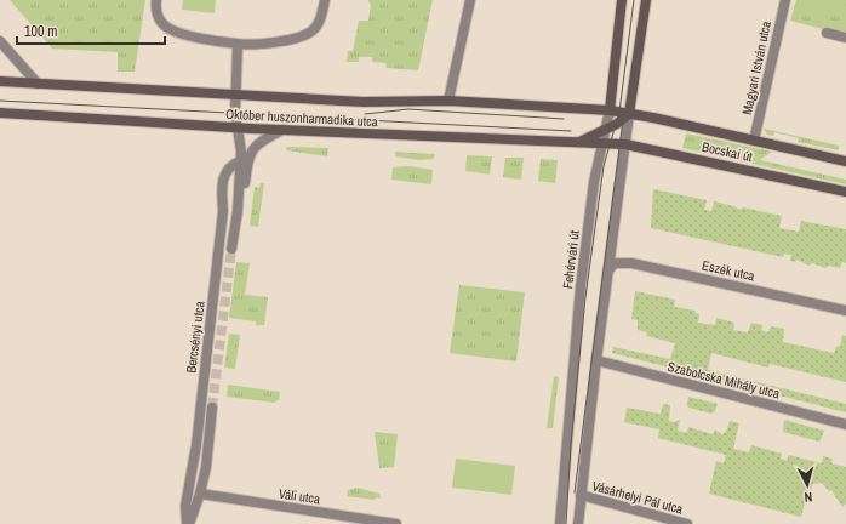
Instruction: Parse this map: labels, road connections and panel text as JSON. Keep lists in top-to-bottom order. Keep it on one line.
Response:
{"streets":{"main road":["Október huszonharmadika utca","Bocskai út","Fehérvári út"],"street":["Magyari István utca","Eszék utca","Bercsényi utca","Szabolcska Mihály utca","Váli utca","Vásárhelyi Pál utca"]},"crossings":[["Magyari István utca","Bocskai út"],["Október huszonharmadika utca","Bocskai út"],["Október huszonharmadika utca","Fehérvári út"],["Bocskai út","Fehérvári út"],["Bercsényi utca","Váli utca"]],"scale_bar":"100 m","north":"bottom"}
